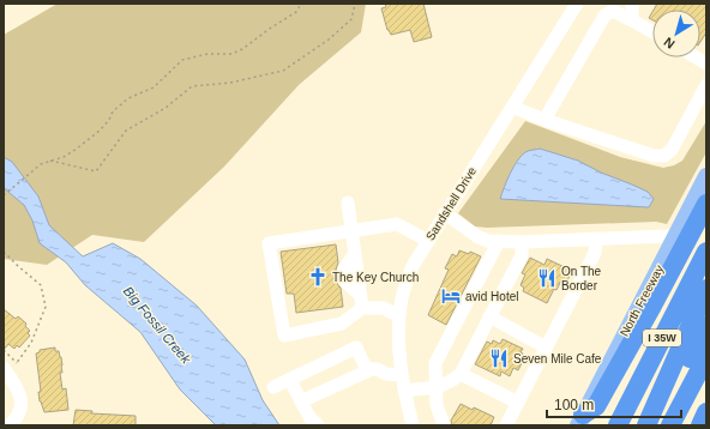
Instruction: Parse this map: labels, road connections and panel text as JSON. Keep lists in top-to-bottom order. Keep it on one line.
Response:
{"streets":{"highway":["I 35W"],"main road":["North Freeway"],"street":["Sandshell Drive"]},"water":["Big Fossil Creek"],"places":{"church":["The Key Church"],"restaurant":["On The Border","Seven Mile Cafe"],"hotel":["avid Hotel"]},"scale_bar":"100 m","north":"bottom left"}
